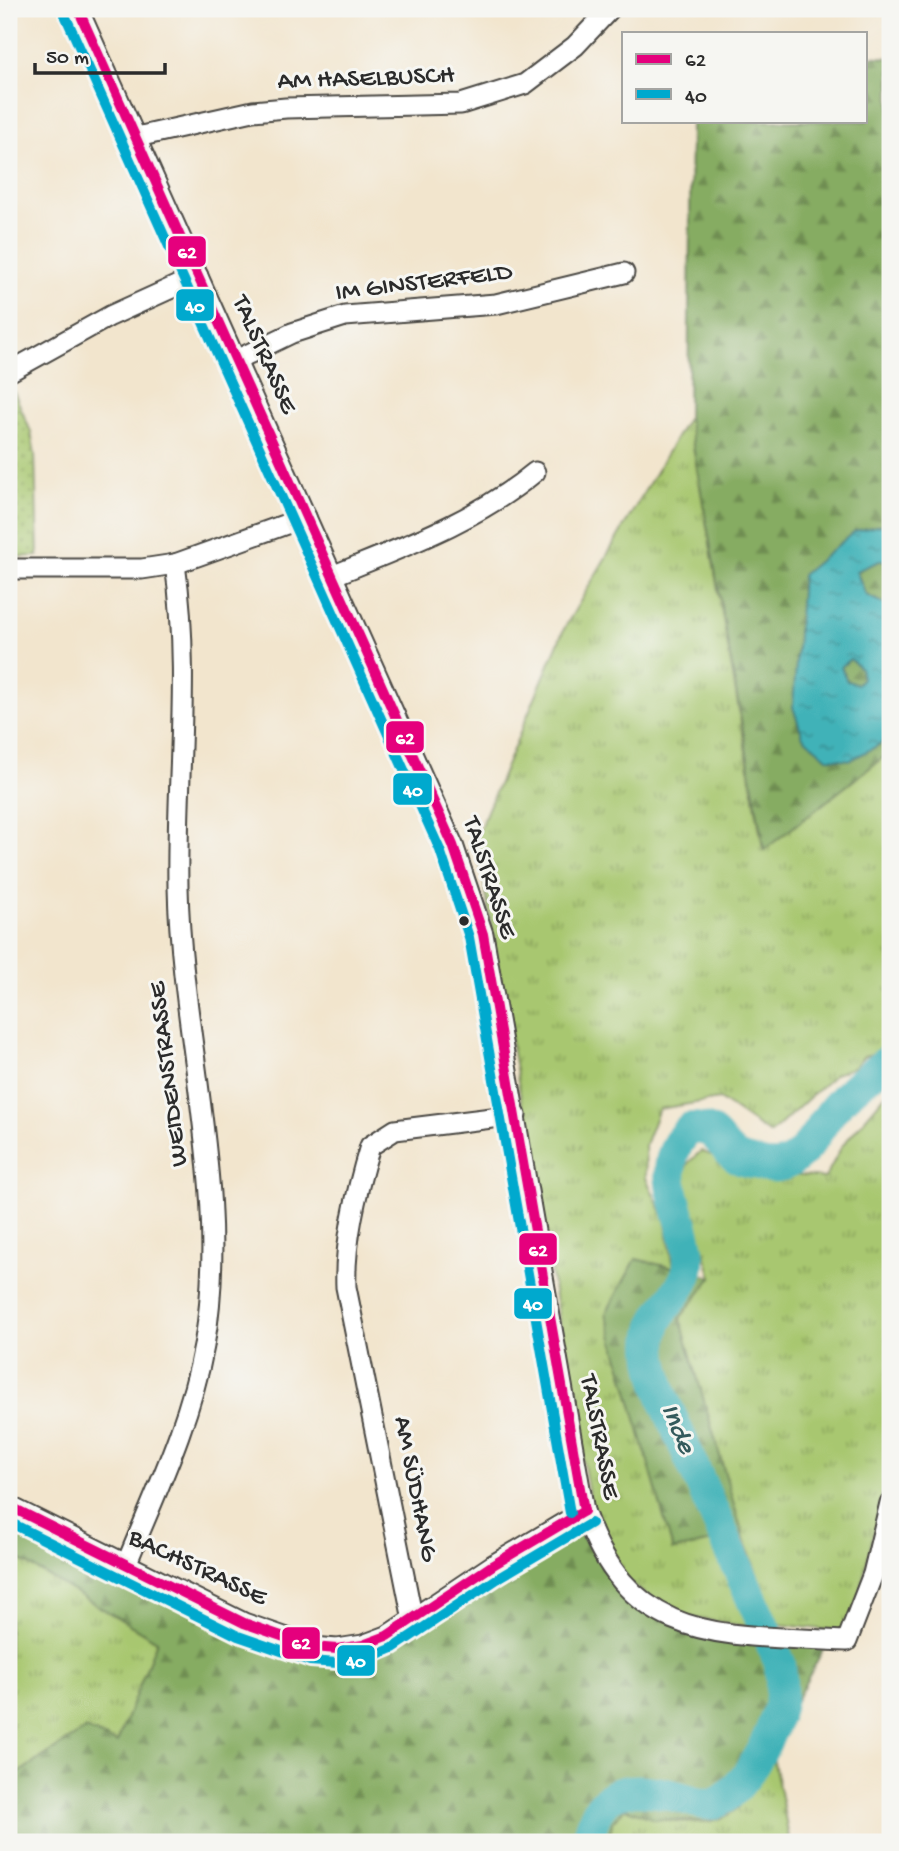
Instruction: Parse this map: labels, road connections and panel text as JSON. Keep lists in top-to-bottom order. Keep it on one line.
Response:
{"streets":{"street":["AM HASELBUSCH","IM GINSTERFELD","TALSTRASSE","WEIDENSTRASSE","AM SÜDHANG","BACHSTRASSE"]},"crossings":[["AM HASELBUSCH","TALSTRASSE"],["IM GINSTERFELD","TALSTRASSE"],["TALSTRASSE","AM SÜDHANG"],["TALSTRASSE","BACHSTRASSE"],["WEIDENSTRASSE","BACHSTRASSE"],["AM SÜDHANG","BACHSTRASSE"]],"water":["Inde"],"lines":["transit line 62","transit line 40"],"legend":["62","40"],"scale_bar":"50 m"}
